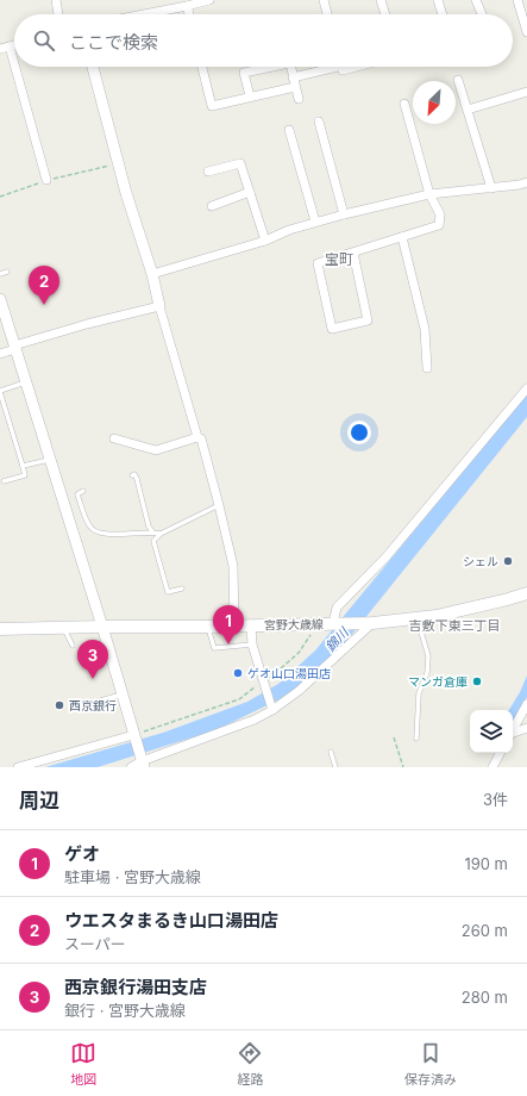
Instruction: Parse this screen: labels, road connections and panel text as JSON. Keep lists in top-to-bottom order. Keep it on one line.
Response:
{"streets":{"main road":["宮野大歳線"]},"districts":["宝町","吉敷下東三丁目"],"water":["錦川"],"places":["シェル","ゲオ山口湯田店","マンガ倉庫","西京銀行"],"north":"bottom left","page":{"search":"ここで検索","pins":["2","1","3"],"heading":["周辺","3件"],"list":[{"mark":"1","name":"ゲオ","note":"駐車場 · 宮野大歳線","value":"190 m"},{"mark":"2","name":"ウエスタまるき山口湯田店","note":"スーパー","value":"260 m"},{"mark":"3","name":"西京銀行湯田支店","note":"銀行 · 宮野大歳線","value":"280 m"}],"nav":["地図","経路","保存済み"]}}
